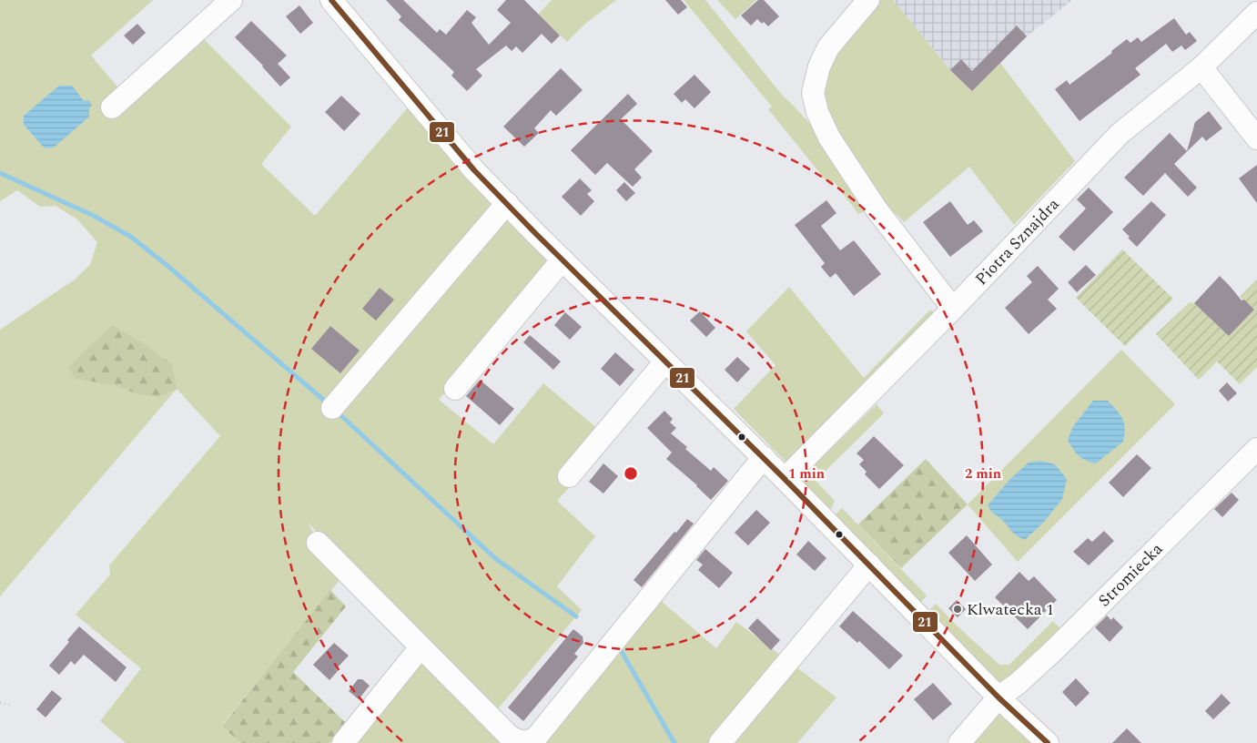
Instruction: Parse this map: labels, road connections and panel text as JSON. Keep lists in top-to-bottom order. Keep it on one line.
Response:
{"streets":{"street":["Piotra Sznajdra","Stromiecka"]},"places":["Klwatecka 1"],"lines":["transit line 21"],"rings":["1 min","2 min"]}
